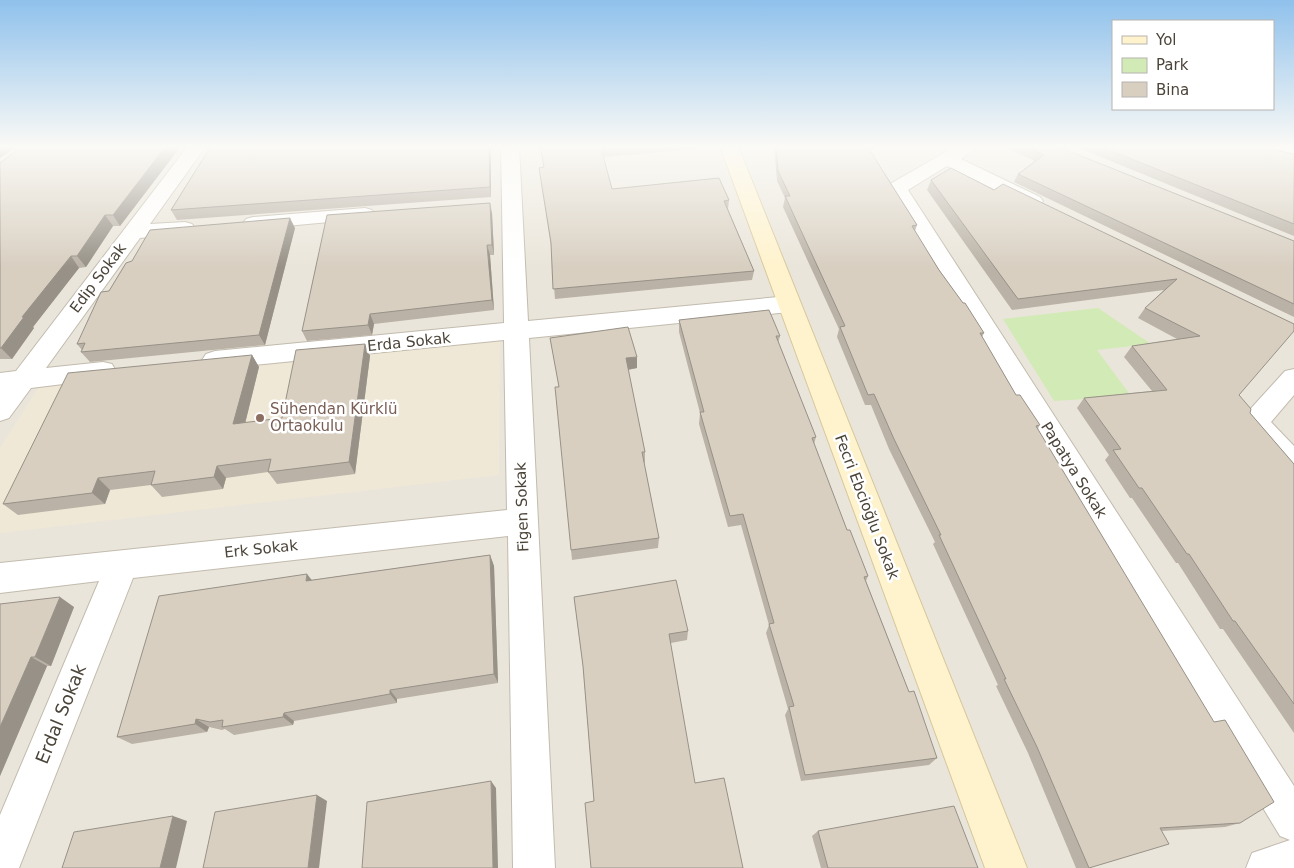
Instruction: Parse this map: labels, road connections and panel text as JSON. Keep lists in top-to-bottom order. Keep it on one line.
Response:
{"streets":{"street":["Edip Sokak","Erda Sokak","Papatya Sokak","Figen Sokak","Fecri Ebcioğlu Sokak","Erk Sokak","Erdal Sokak"]},"crossings":[["Erda Sokak","Figen Sokak"],["Erda Sokak","Fecri Ebcioğlu Sokak"],["Figen Sokak","Erk Sokak"],["Erk Sokak","Erdal Sokak"]],"places":["Sühendan Kürklü Ortaokulu"],"legend":["Yol","Park","Bina"]}
